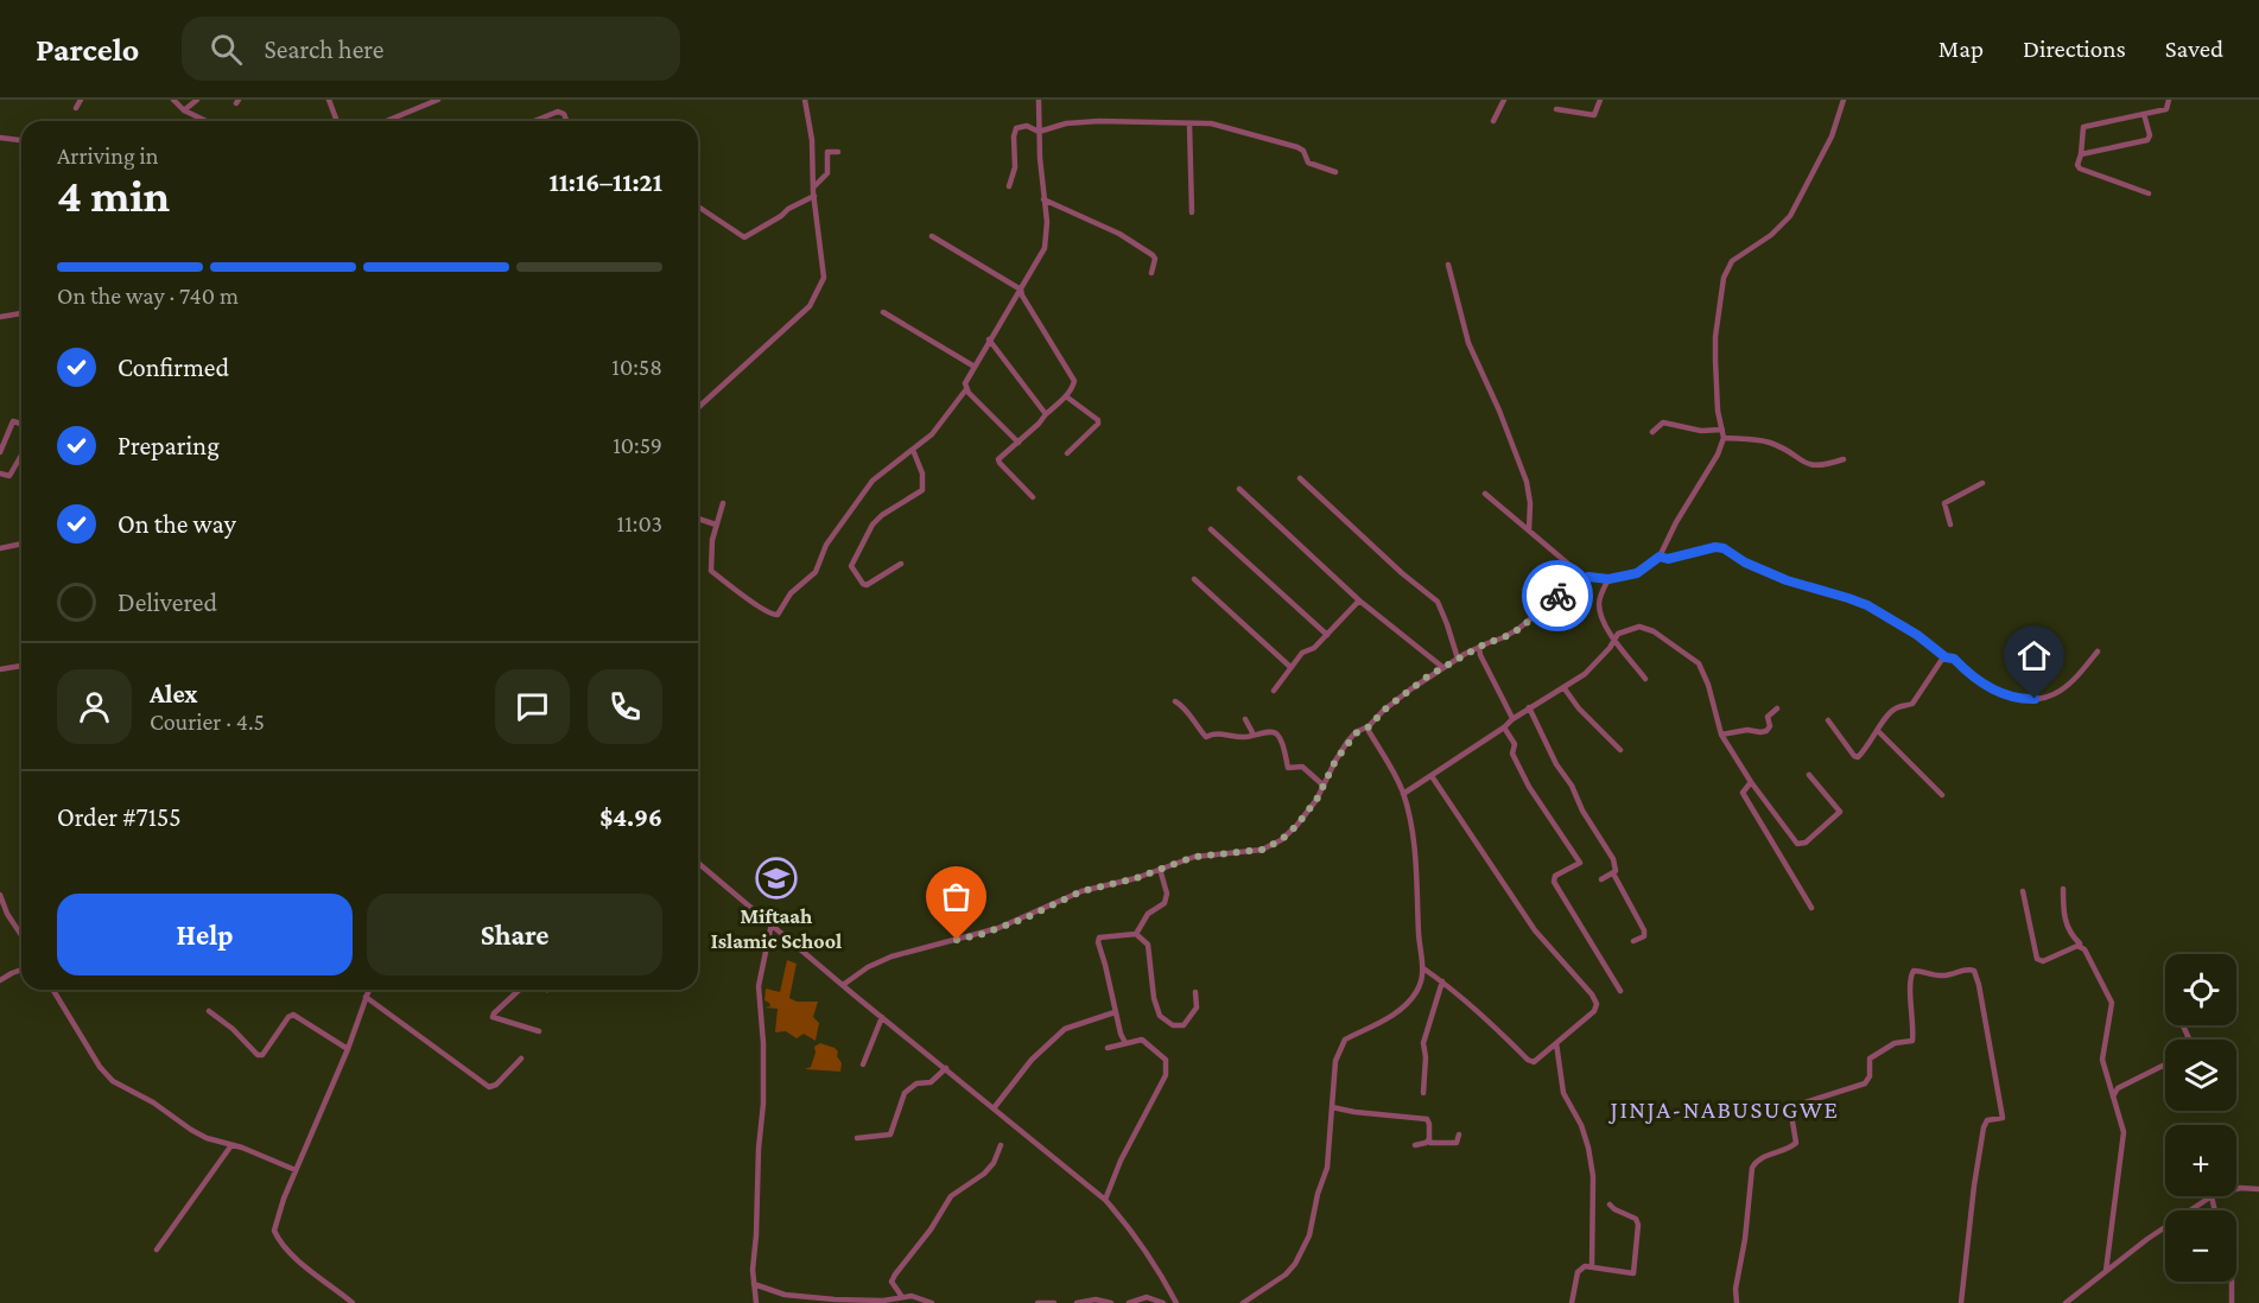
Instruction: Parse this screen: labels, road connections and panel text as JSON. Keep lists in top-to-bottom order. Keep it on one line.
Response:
{"districts":["JINJA-NABUSUGWE"],"places":{"school or university":["Miftaah Islamic School"]},"page":{"header":"Parcelo","search":"Search here","nav":["Map","Directions","Saved"],"heading":["4 min","Arriving in","11:16–11:21"],"panel":["Alex","Courier · 4.5","Order #7155","$4.96"],"bar":"On the way · 740 m","list":[["Confirmed","10:58"],["Preparing","10:59"],["On the way","11:03"],"Delivered"],"buttons":["Help","Share"],"map_buttons":["+","−"]}}
